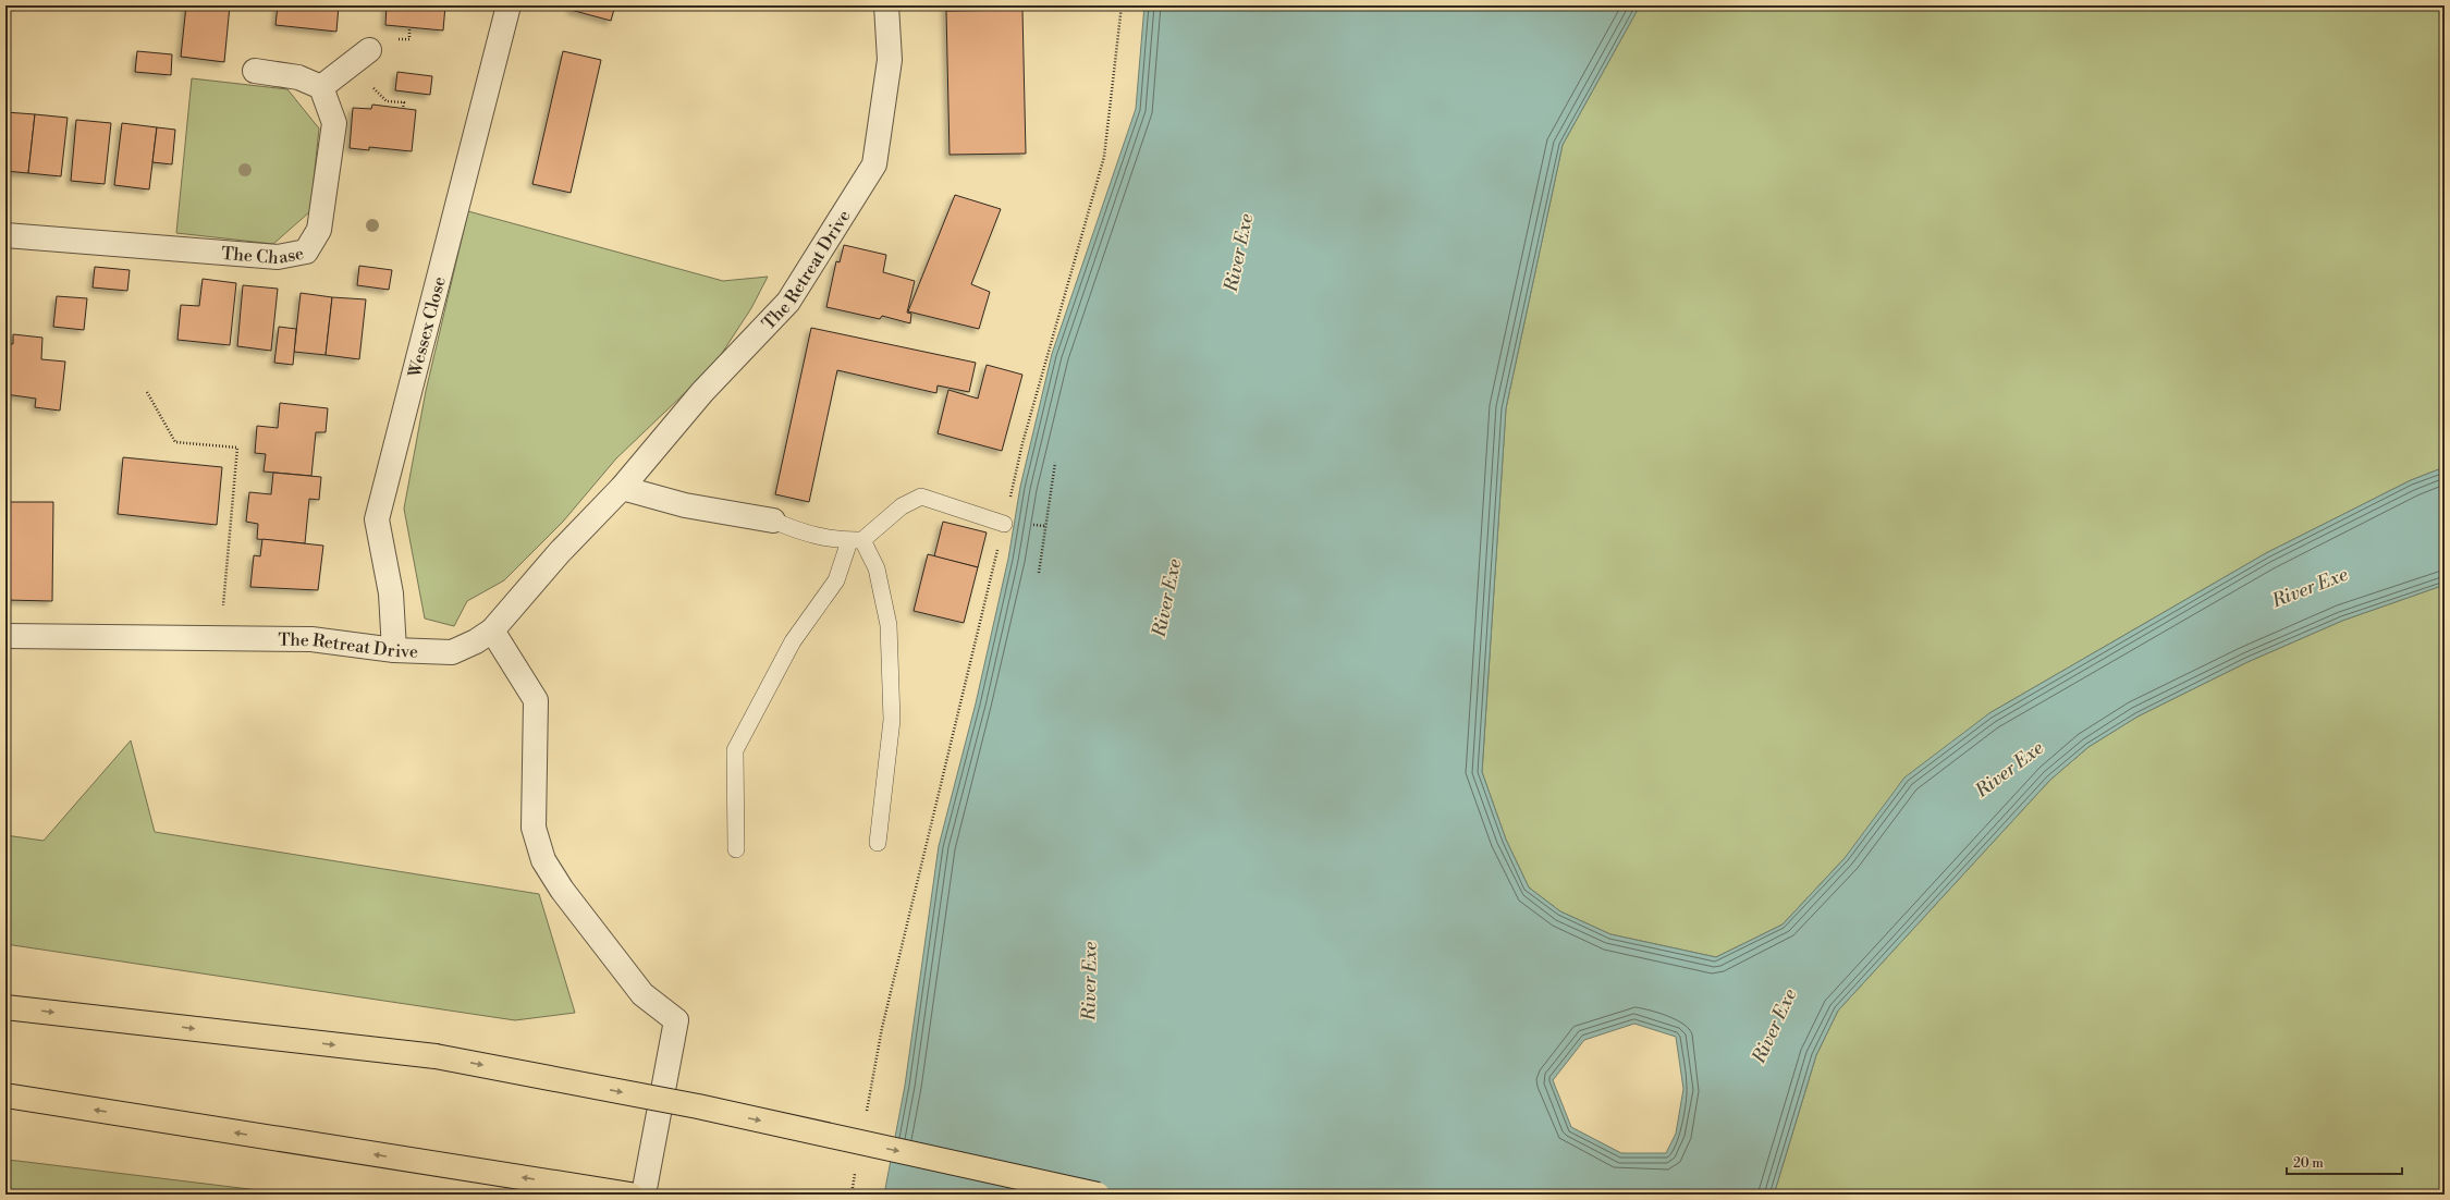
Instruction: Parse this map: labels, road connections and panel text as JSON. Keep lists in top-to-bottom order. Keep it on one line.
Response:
{"streets":{"street":["The Chase","The Retreat Drive","Wessex Close"]},"crossings":[["The Retreat Drive","Wessex Close"]],"water":["River Exe"],"scale_bar":"20 m"}
